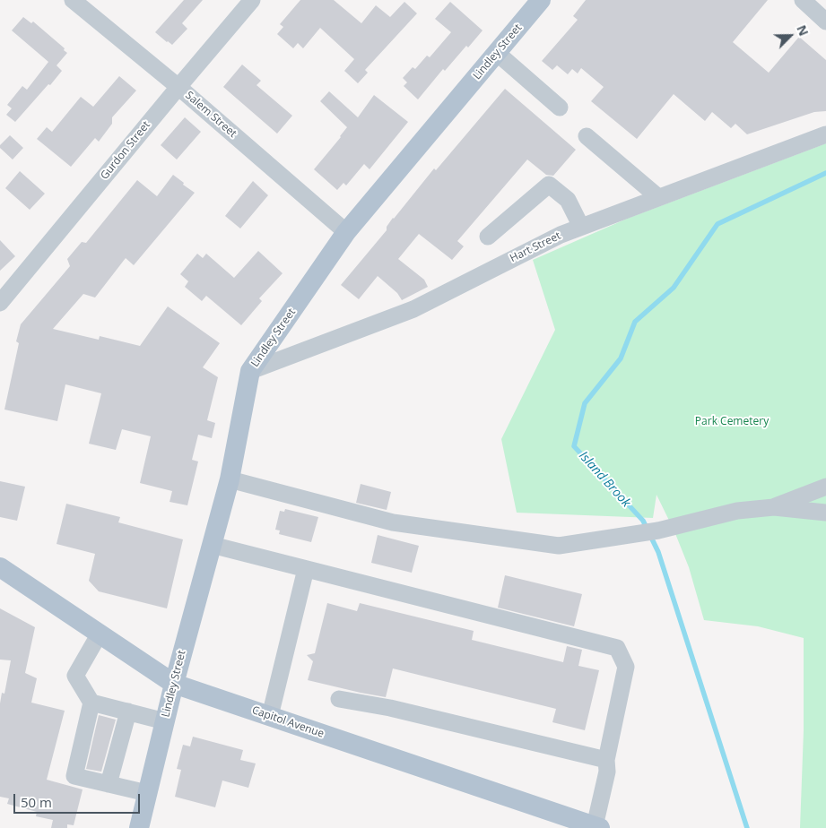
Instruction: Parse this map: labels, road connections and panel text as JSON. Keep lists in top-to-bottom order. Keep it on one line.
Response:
{"streets":{"main road":["Lindley Street","Capitol Avenue"],"street":["Salem Street","Gurdon Street","Hart Street"]},"crossings":[["Lindley Street","Salem Street"],["Lindley Street","Hart Street"],["Lindley Street","Capitol Avenue"],["Salem Street","Gurdon Street"]],"water":["Island Brook"],"parks":["Park Cemetery"],"scale_bar":"50 m","north":"top right"}
